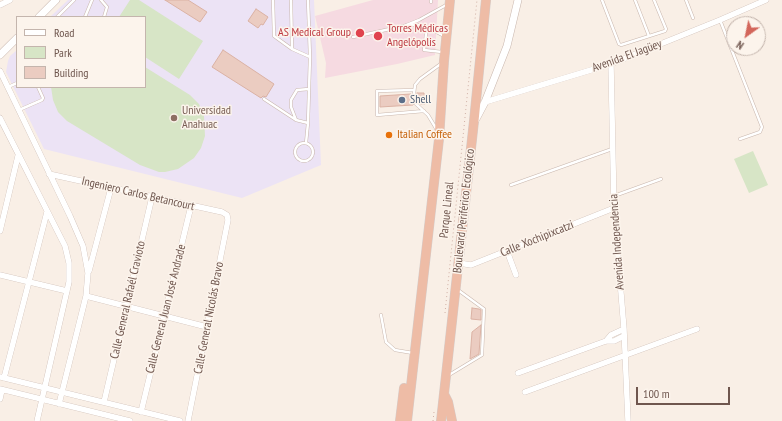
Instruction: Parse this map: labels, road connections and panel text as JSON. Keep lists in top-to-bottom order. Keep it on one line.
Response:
{"streets":{"highway":["Boulevard Periférico Ecológico"],"street":["Avenida El Jagüey","Ingeniero Carlos Betancourt","Calle Xochipixcatzi","Avenida Independencia","Calle General Rafaél Cravioto","Calle General Juan José Andrade","Calle General Nicolás Bravo"],"path":["Parque Lineal"]},"crossings":[["Avenida El Jagüey","Avenida Independencia"],["Ingeniero Carlos Betancourt","Calle General Rafaél Cravioto"],["Ingeniero Carlos Betancourt","Calle General Juan José Andrade"],["Ingeniero Carlos Betancourt","Calle General Nicolás Bravo"],["Boulevard Periférico Ecológico","Calle Xochipixcatzi"],["Calle Xochipixcatzi","Avenida Independencia"]],"places":["AS Medical Group","Torres Médicas Angelópolis","Shell","Universidad Anahuac","Italian Coffee"],"legend":["Road","Park","Building"],"scale_bar":"100 m","north":"bottom left"}
